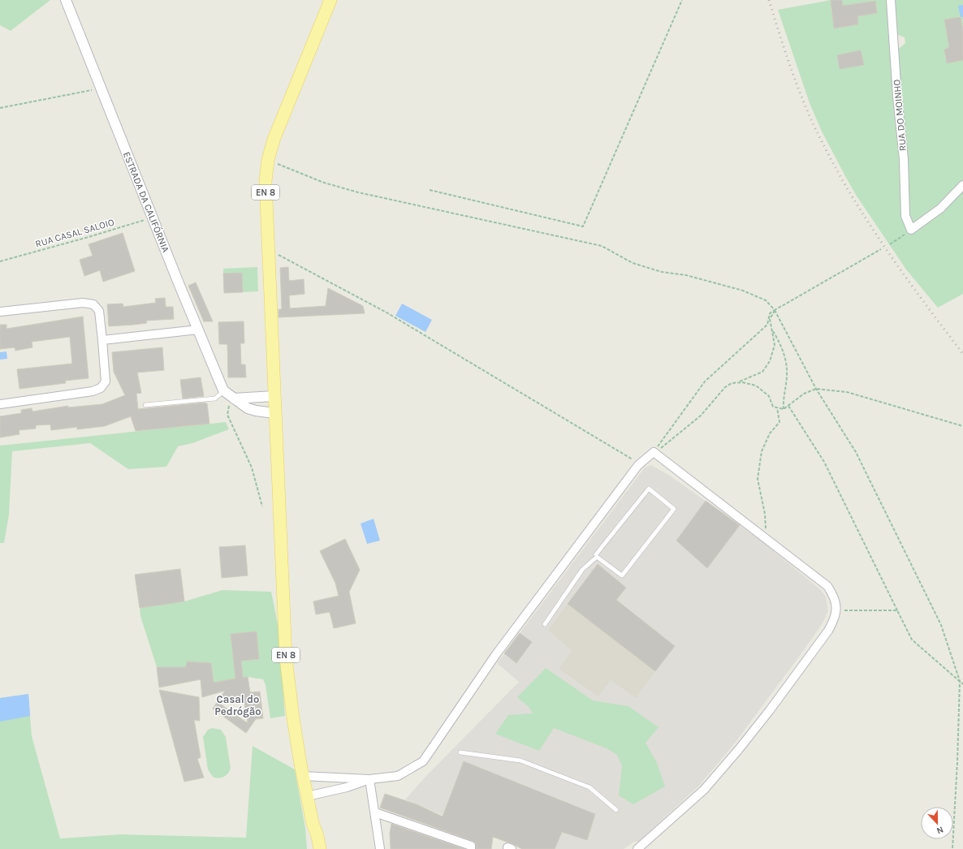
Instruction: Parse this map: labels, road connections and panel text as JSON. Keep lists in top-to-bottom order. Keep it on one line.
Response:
{"streets":{"main road":["EN 8"],"street":["RUA DO MOINHO","ESTRADA DA CALIFÓRNIA"],"path":["RUA CASAL SALOIO"]},"crossings":[["ESTRADA DA CALIFÓRNIA","RUA CASAL SALOIO"]],"districts":["Casal do Pedrógão"],"north":"bottom"}
